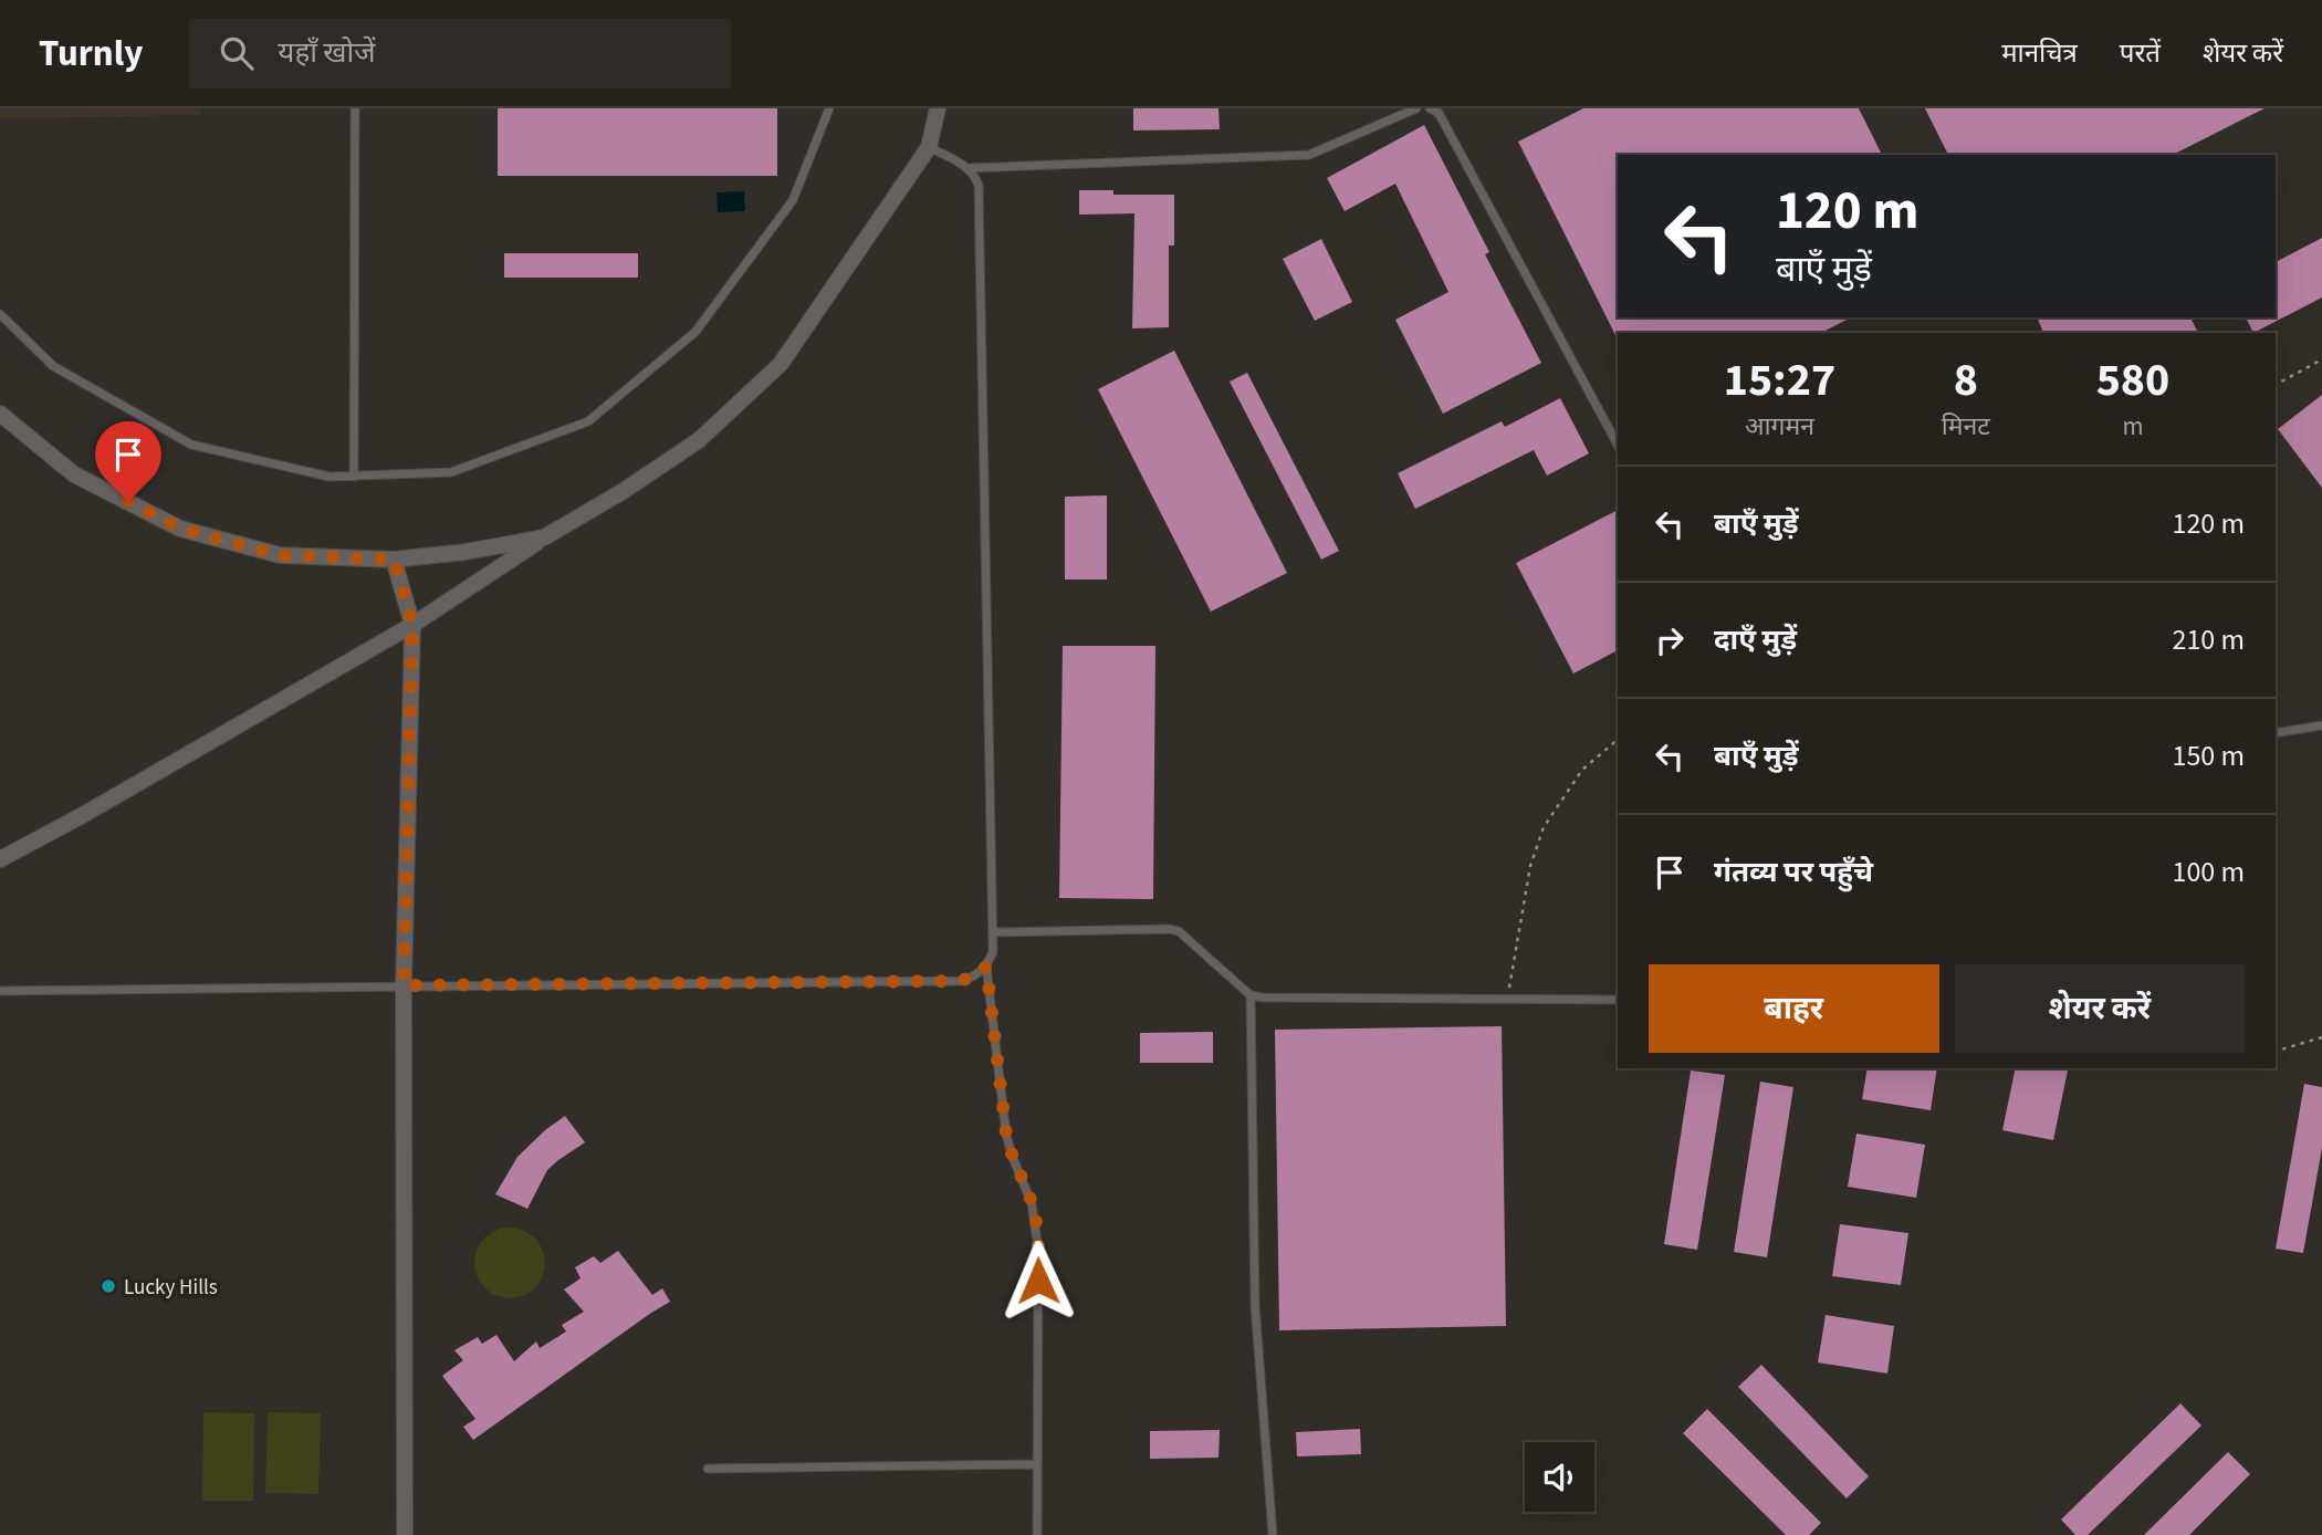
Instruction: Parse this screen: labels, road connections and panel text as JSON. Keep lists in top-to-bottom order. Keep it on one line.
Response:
{"places":["Lucky Hills"],"page":{"header":"Turnly","search":"यहाँ खोजें","nav":["मानचित्र","परतें","शेयर करें"],"turn":["120 m","बाएँ मुड़ें"],"eta":["15:27","आगमन","8","मिनट","580","m"],"list":[{"name":"बाएँ मुड़ें","value":"120 m"},{"name":"दाएँ मुड़ें","value":"210 m"},{"name":"बाएँ मुड़ें","value":"150 m"},{"name":"गंतव्य पर पहुँचे","value":"100 m"}],"buttons":["बाहर","शेयर करें"]}}
